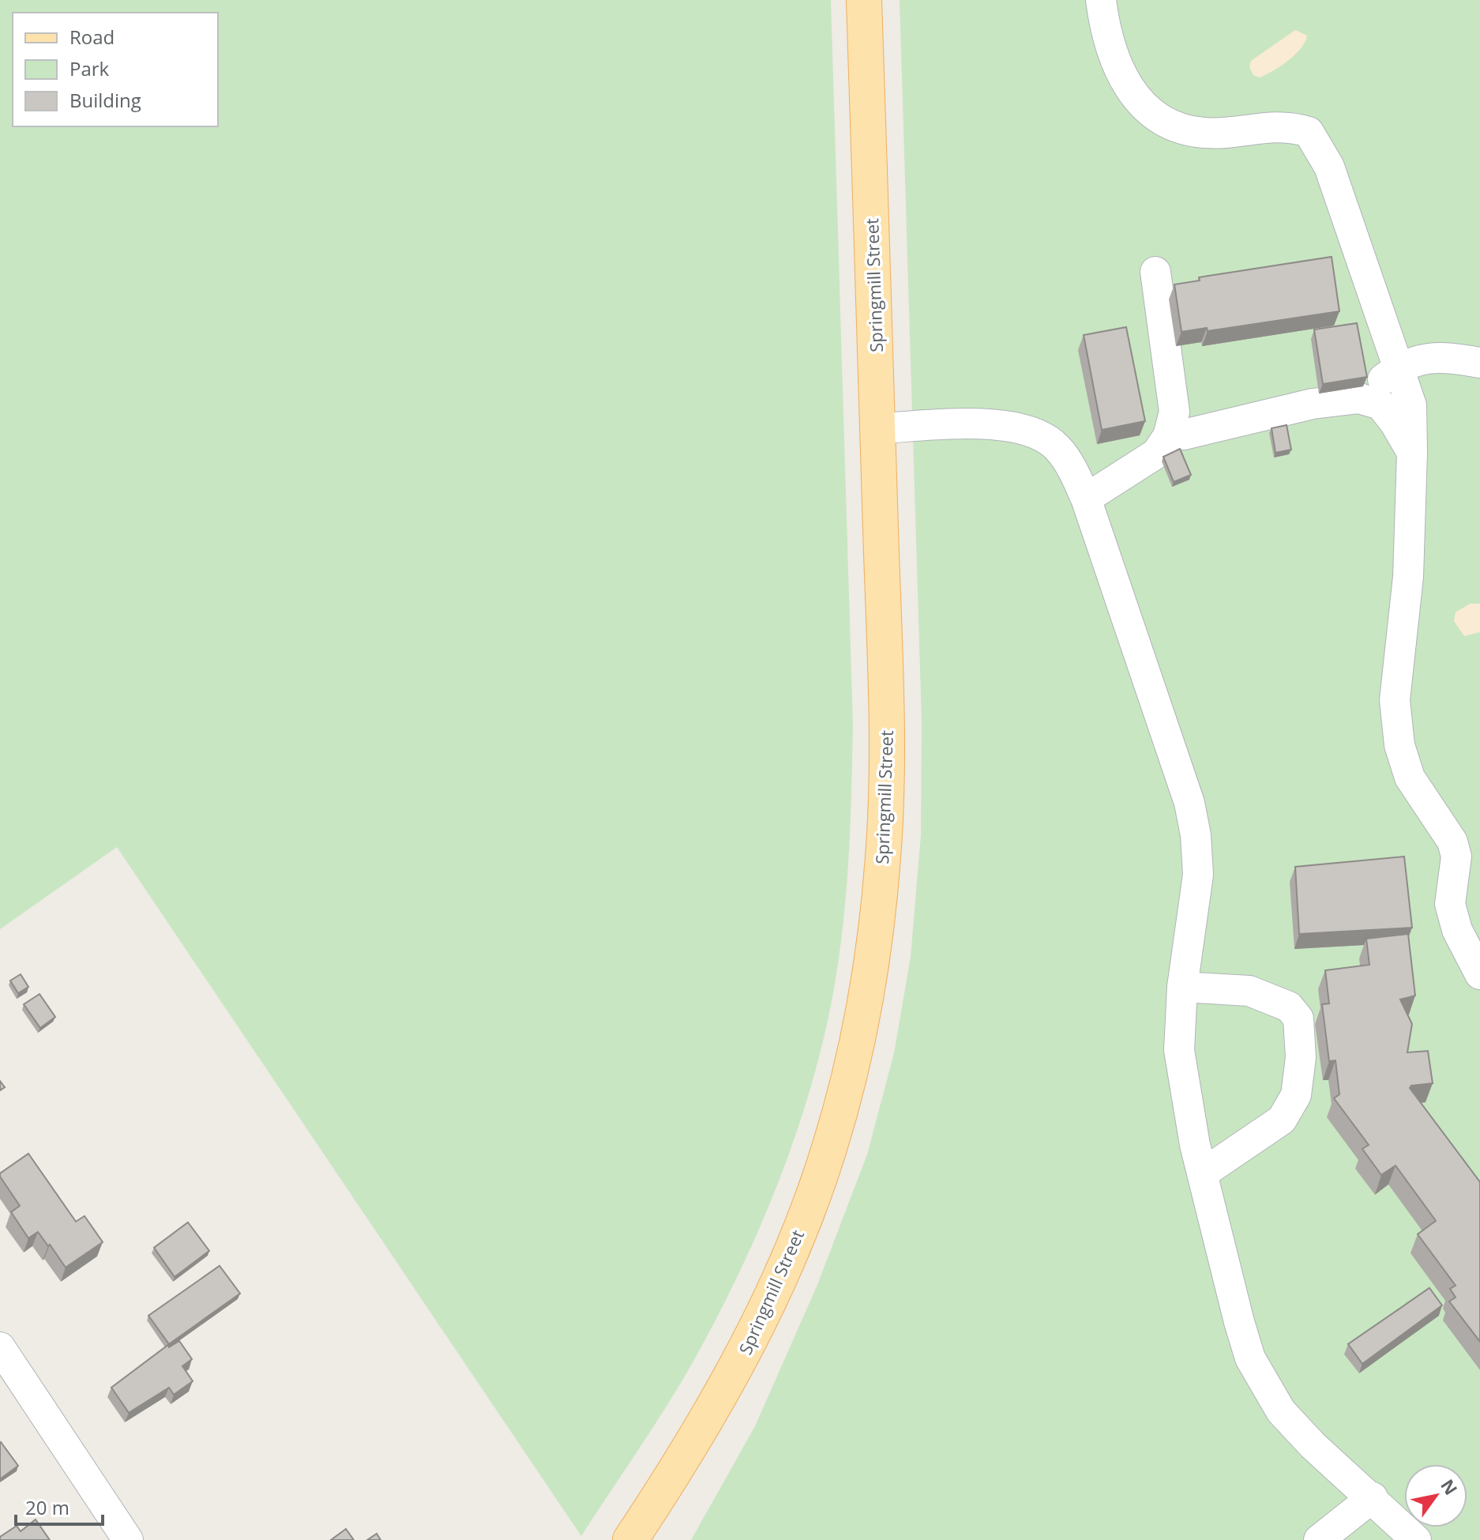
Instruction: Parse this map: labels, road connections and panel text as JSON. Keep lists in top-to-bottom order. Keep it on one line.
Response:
{"streets":{"main road":["Springmill Street"]},"legend":["Road","Park","Building"],"scale_bar":"20 m","north":"top right"}
